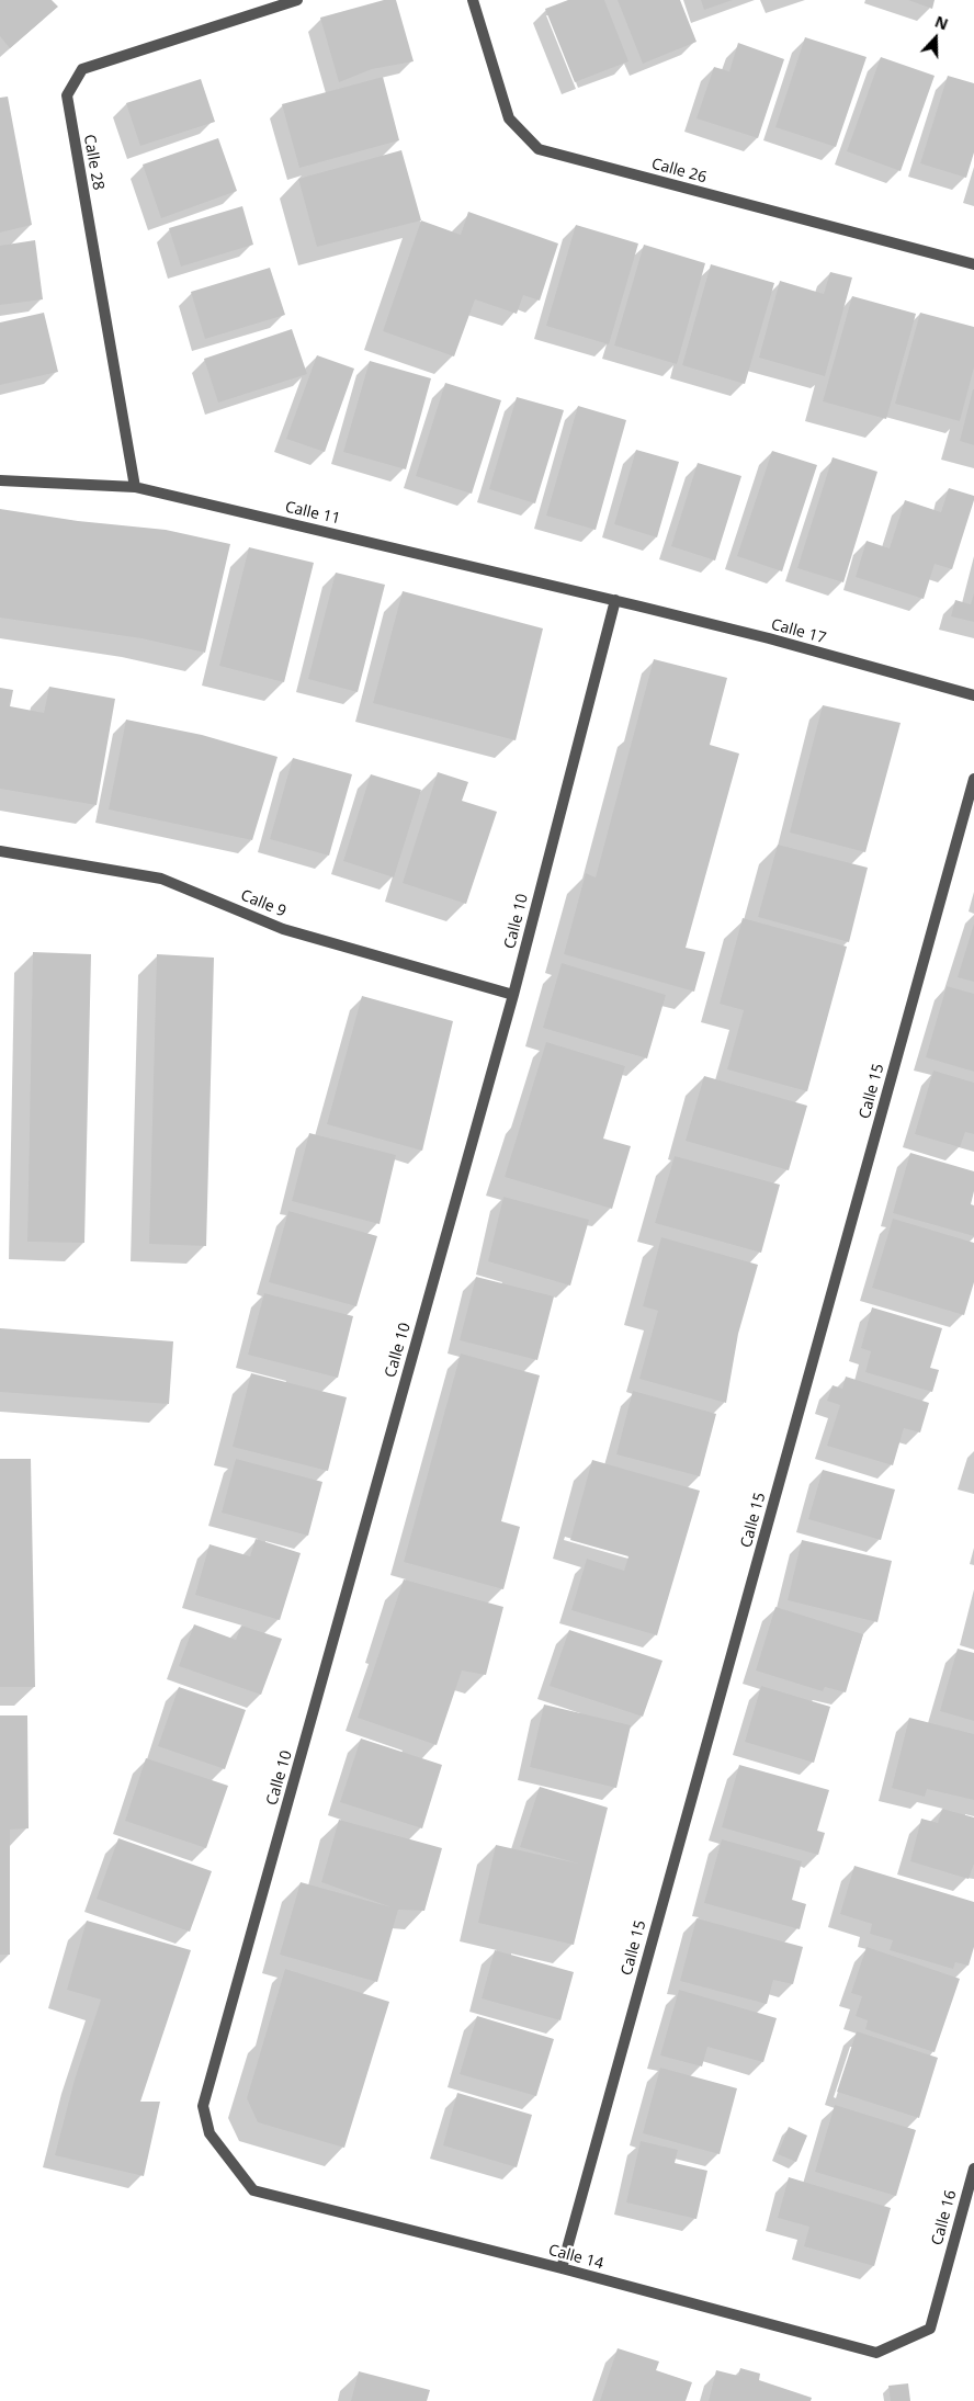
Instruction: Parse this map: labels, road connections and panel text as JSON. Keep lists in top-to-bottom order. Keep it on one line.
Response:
{"streets":{"street":["Calle 28","Calle 26","Calle 11","Calle 17","Calle 9","Calle 10","Calle 15","Calle 16","Calle 14"]},"crossings":[["Calle 28","Calle 11"],["Calle 11","Calle 17"],["Calle 11","Calle 10"],["Calle 17","Calle 10"],["Calle 9","Calle 10"],["Calle 10","Calle 14"],["Calle 15","Calle 14"],["Calle 16","Calle 14"]],"north":"top"}
